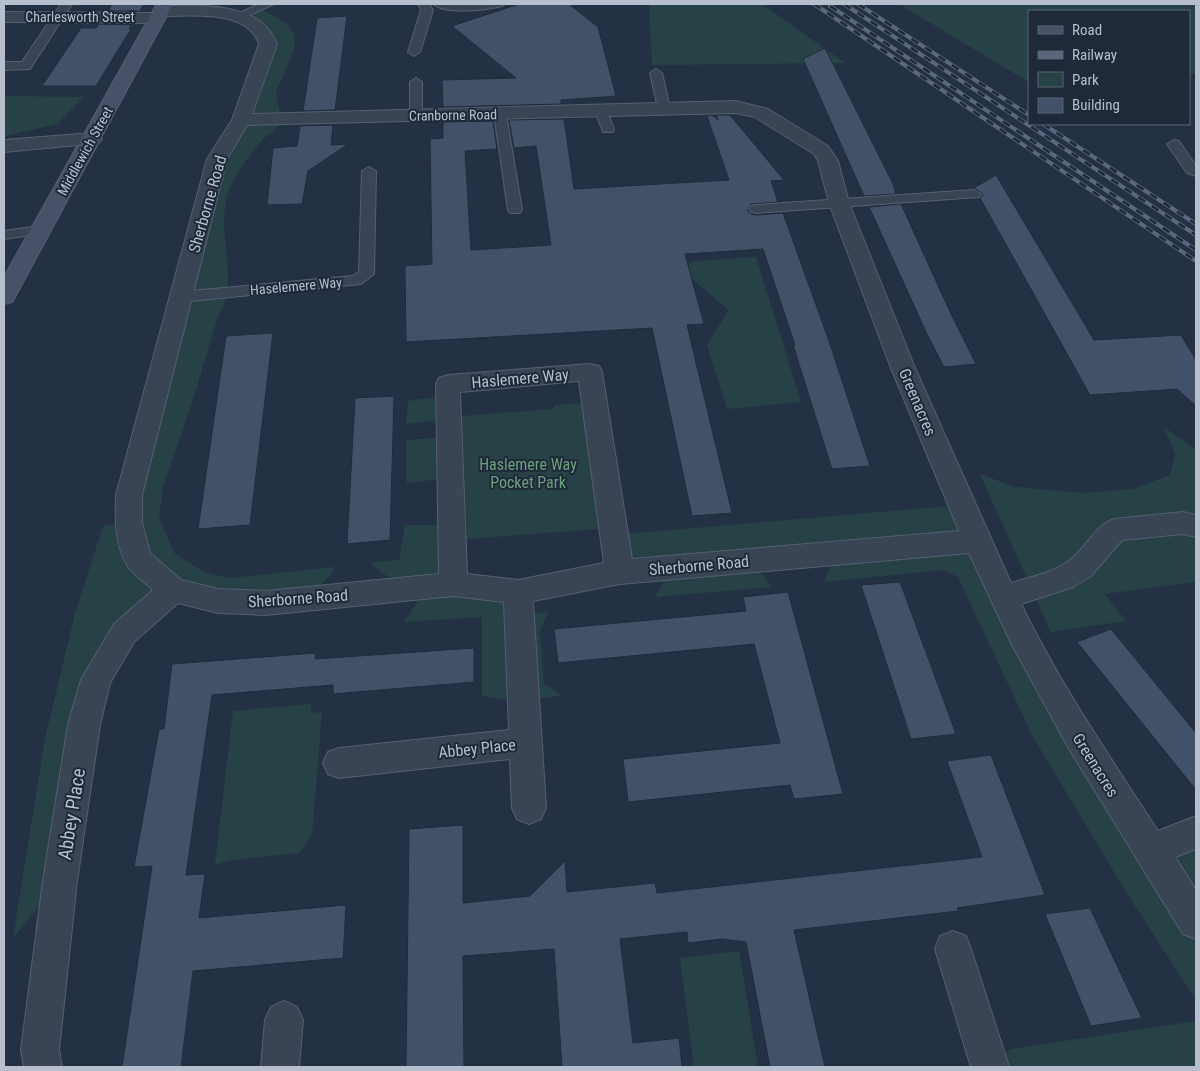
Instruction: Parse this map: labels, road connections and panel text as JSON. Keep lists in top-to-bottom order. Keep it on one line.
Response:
{"streets":{"main road":["Middlewich Street"],"street":["Charlesworth Street","Cranborne Road","Sherborne Road","Haslemere Way","Greenacres","Abbey Place"],"lane":["Haselemere Way"]},"crossings":[["Charlesworth Street","Middlewich Street"],["Charlesworth Street","Sherborne Road"],["Cranborne Road","Sherborne Road"],["Cranborne Road","Greenacres"],["Middlewich Street","Sherborne Road"],["Sherborne Road","Haselemere Way"],["Sherborne Road","Haslemere Way"],["Sherborne Road","Greenacres"],["Sherborne Road","Abbey Place"]],"parks":["Haslemere Way Pocket Park"],"legend":["Road","Railway","Park","Building"]}
